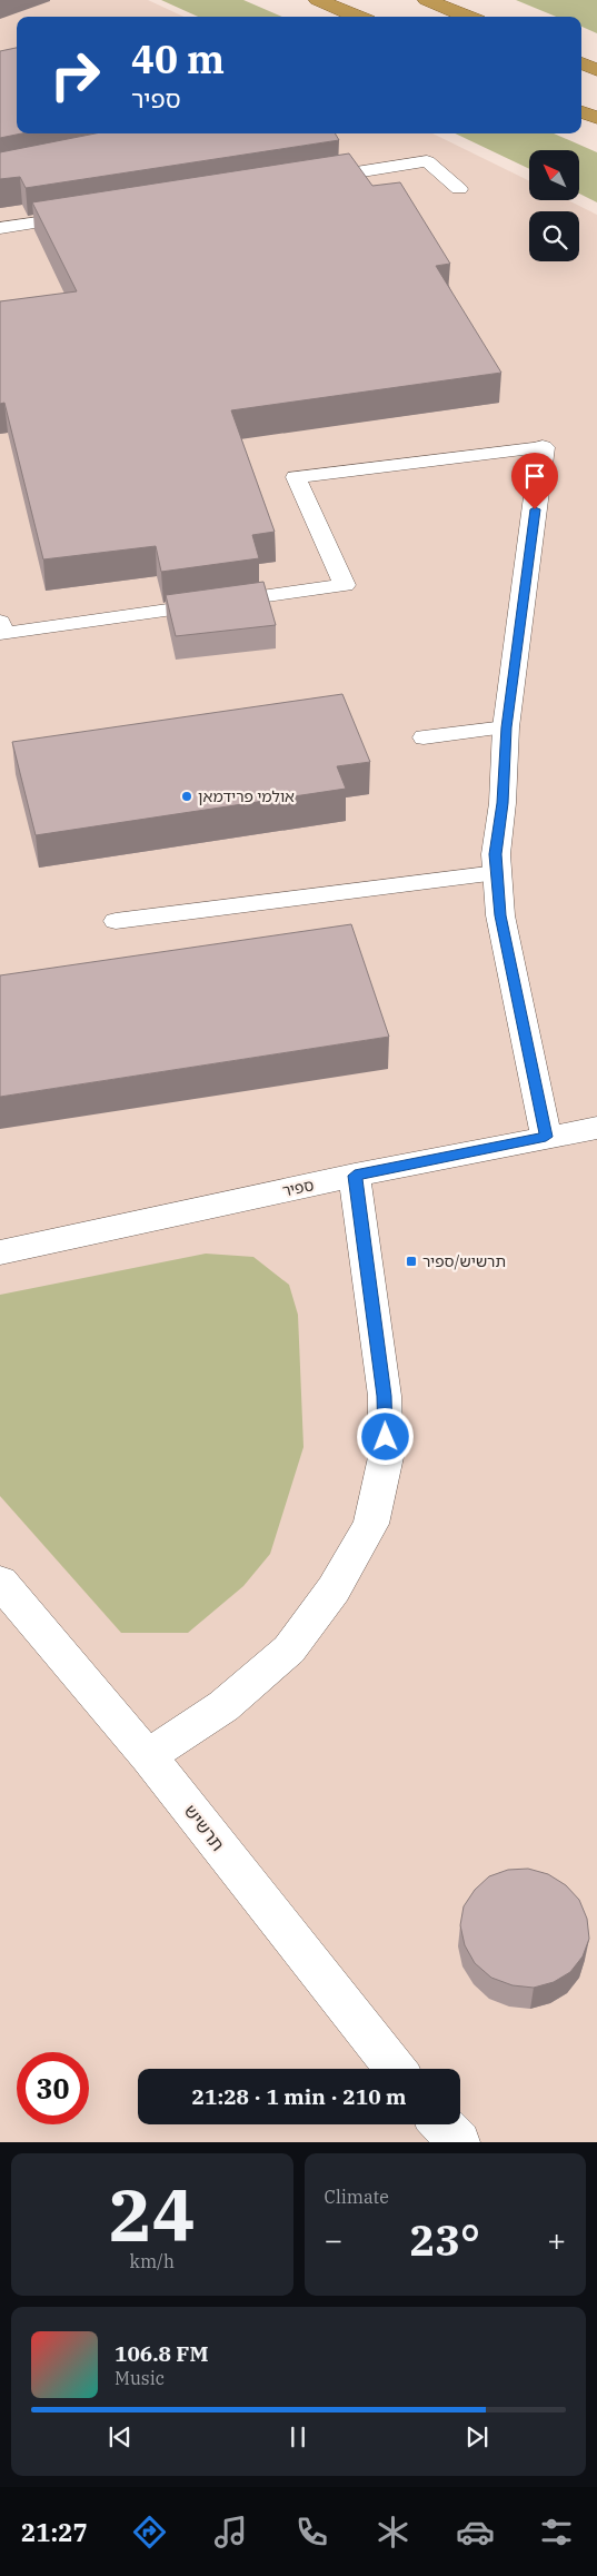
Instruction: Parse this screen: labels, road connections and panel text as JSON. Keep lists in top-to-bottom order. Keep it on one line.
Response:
{"streets":{"street":["ספיר","תרשיש"]},"places":{"other":["אולמי פרידמאן"],"transit":["תרשיש/ספיר"]},"north":"top left","page":{"turn":["40 m","ספיר"],"limit":"30","trip":"21:28 · 1 min · 210 m","tile":[["24","km/h"],"Climate"],"heat":["−","23°","+"],"song":["106.8 FM","Music"],"tabs":"21:27"}}
